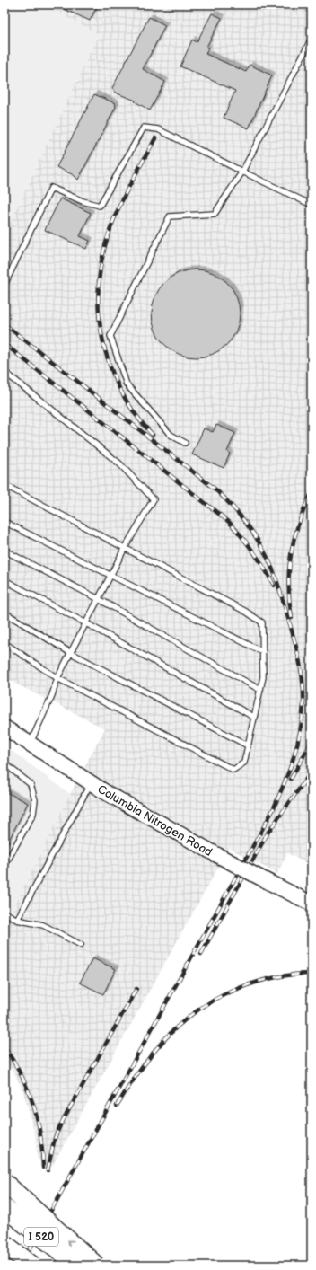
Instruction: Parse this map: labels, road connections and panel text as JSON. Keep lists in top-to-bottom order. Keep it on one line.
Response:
{"streets":{"highway":["I 520"],"street":["Columbia Nitrogen Road"]}}
